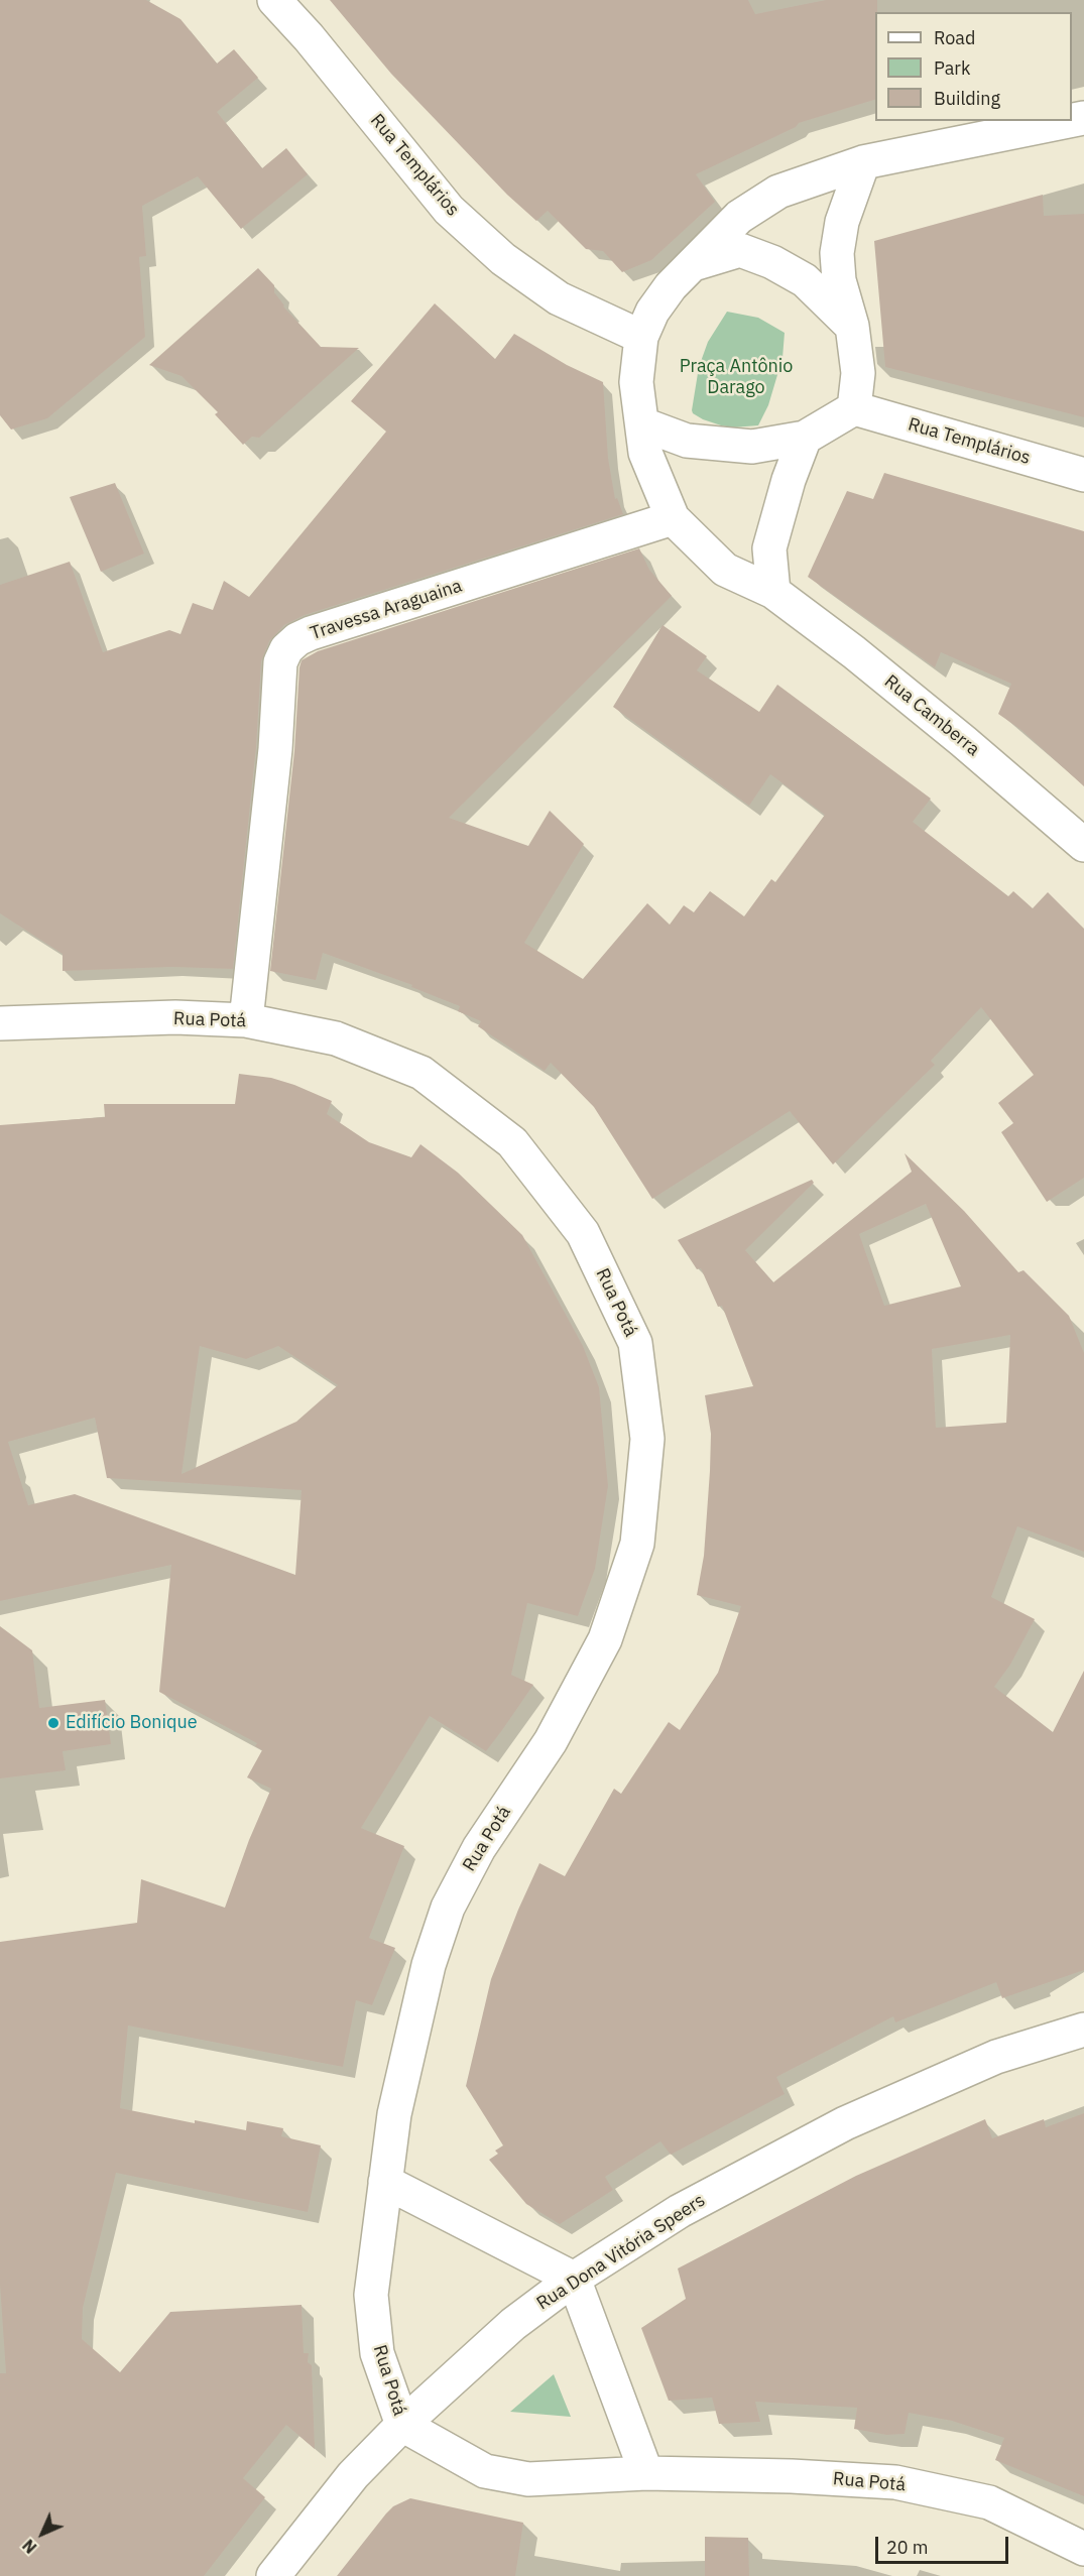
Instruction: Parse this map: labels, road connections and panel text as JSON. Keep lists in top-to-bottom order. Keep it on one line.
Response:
{"streets":{"street":["Rua Templários","Travessa Araguaina","Rua Camberra","Rua Potá","Rua Dona Vitória Speers"]},"crossings":[["Rua Templários","Rua Camberra"],["Travessa Araguaina","Rua Camberra"],["Travessa Araguaina","Rua Potá"],["Rua Potá","Rua Dona Vitória Speers"]],"parks":["Praça Antônio Darago"],"places":["Edifício Bonique"],"legend":["Road","Park","Building"],"scale_bar":"20 m","north":"bottom left"}
